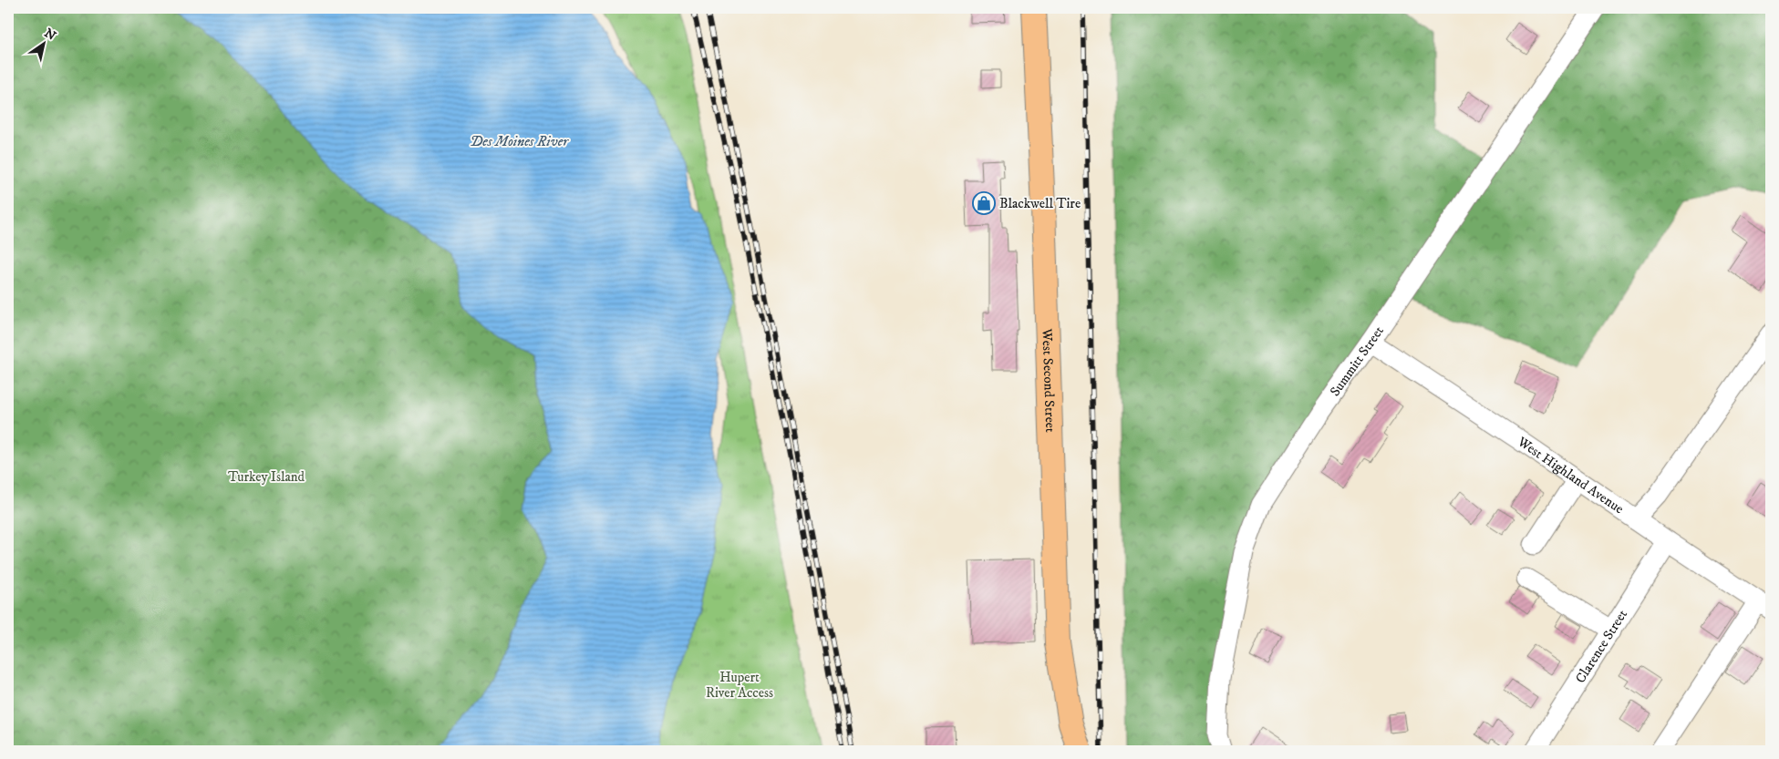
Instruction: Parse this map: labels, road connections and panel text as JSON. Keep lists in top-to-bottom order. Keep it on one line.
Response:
{"streets":{"main road":["West Second Street"],"street":["Summitt Street","West Highland Avenue","Clarence Street"]},"crossings":[["Summitt Street","West Highland Avenue"],["West Highland Avenue","Clarence Street"]],"water":["Des Moines River"],"parks":["Turkey Island","Hupert River Access"],"places":{"shop":["Blackwell Tire"]},"north":"top right"}
